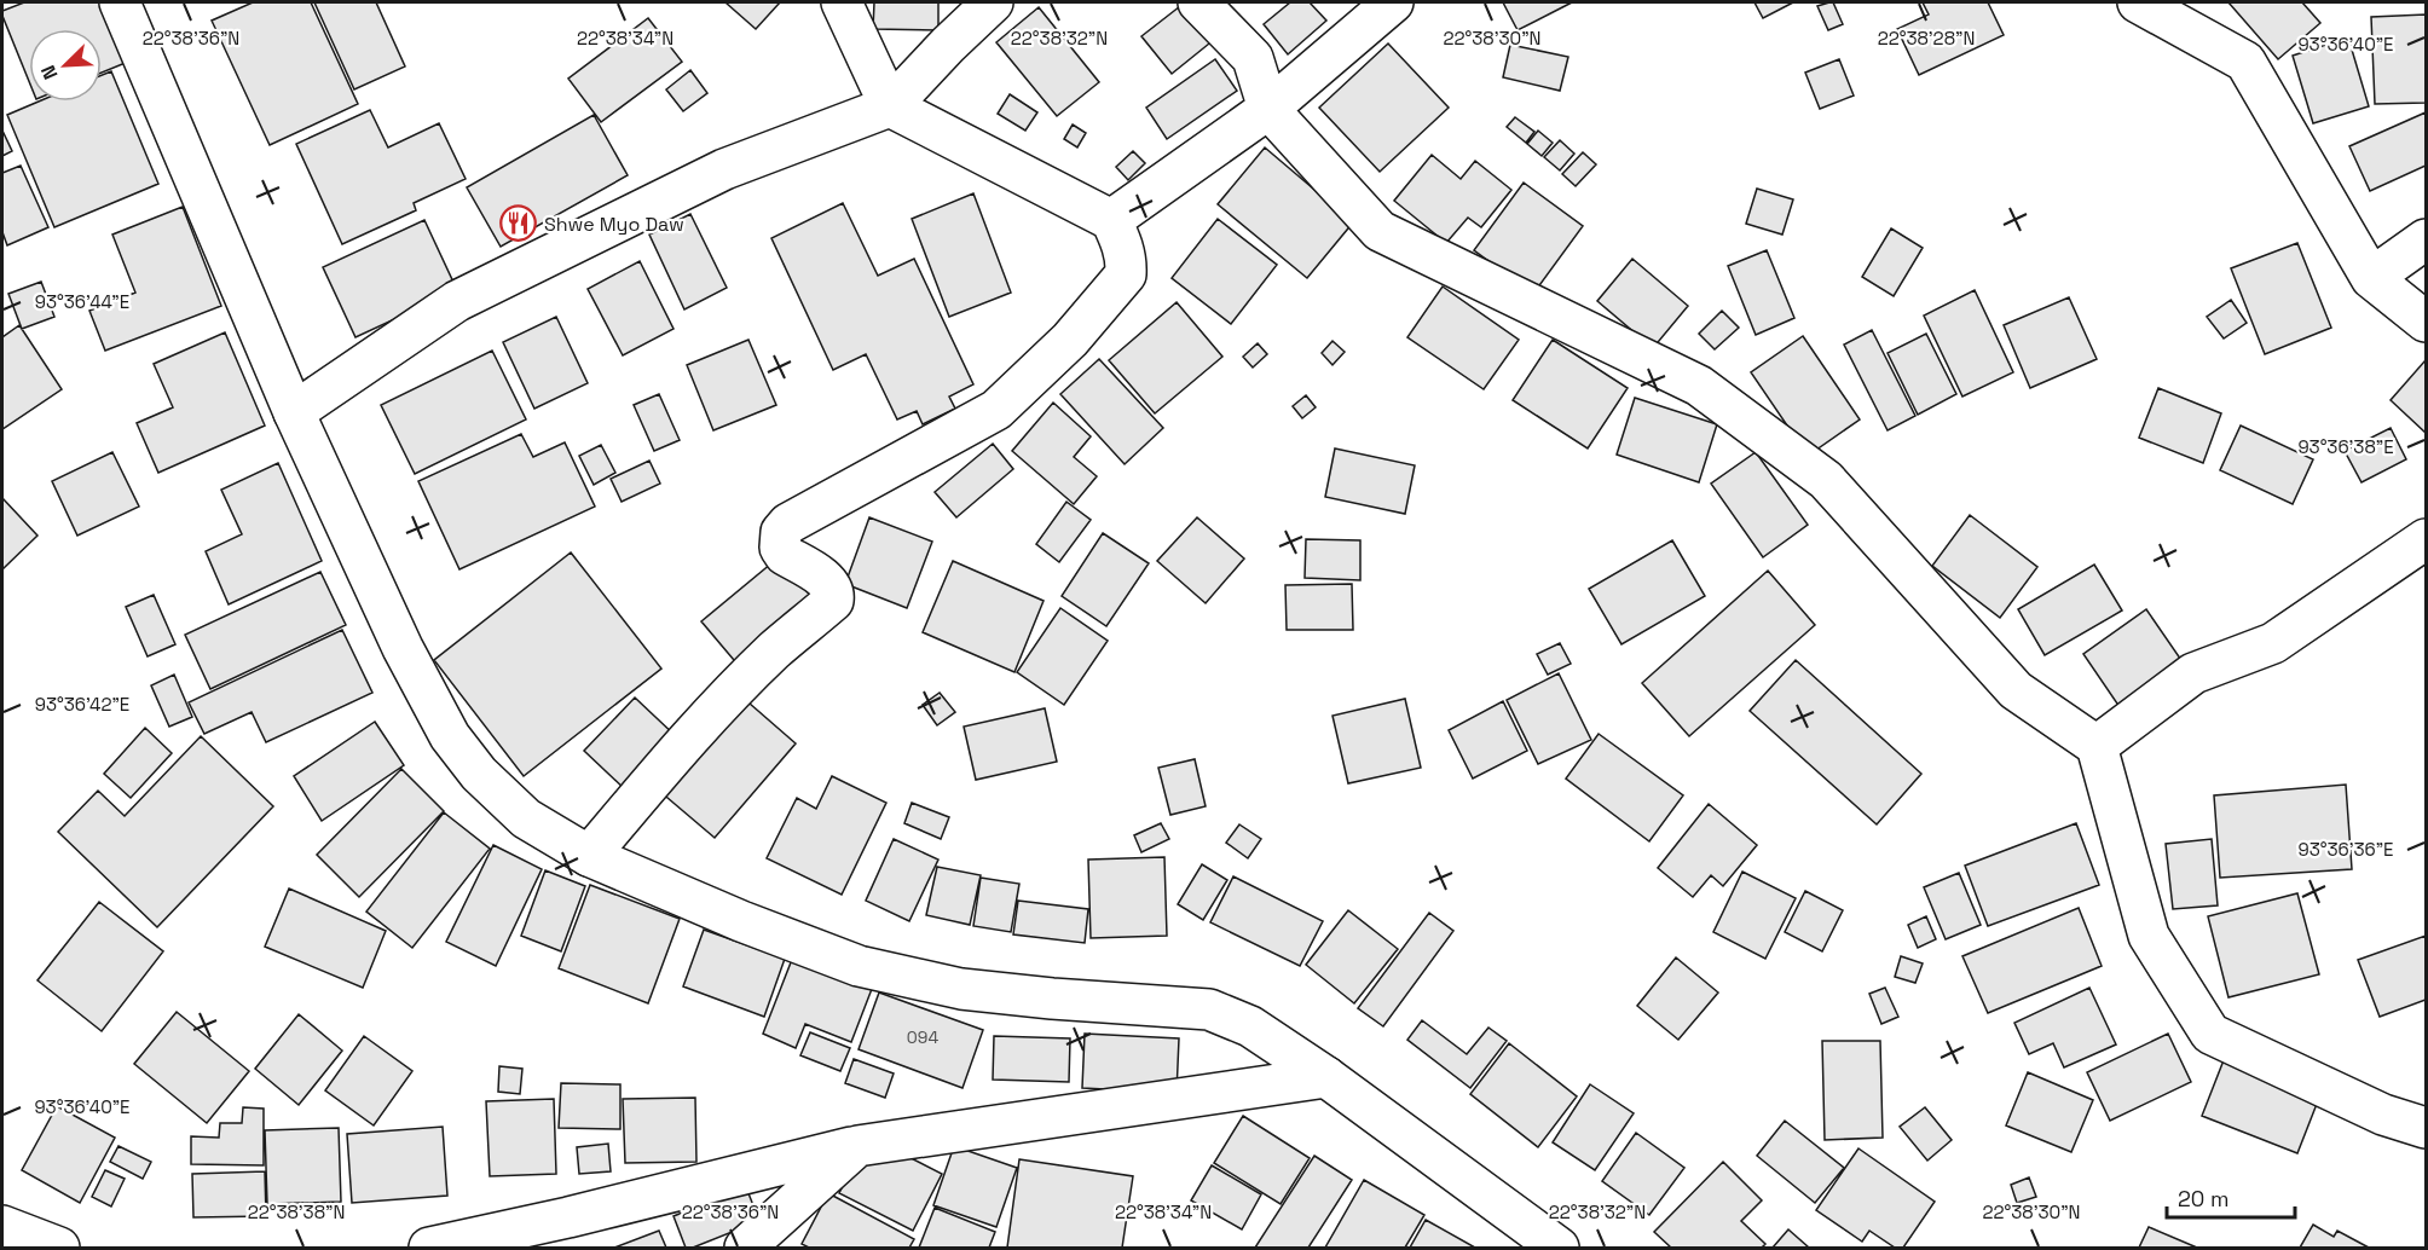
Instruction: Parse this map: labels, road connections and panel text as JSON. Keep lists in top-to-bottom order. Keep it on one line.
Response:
{"places":{"restaurant":["Shwe Myo Daw"]},"house_numbers":["094"],"scale_bar":"20 m","north":"bottom left","coordinates":["22°38'36\"N","22°38'34\"N","22°38'32\"N","22°38'28\"N","22°38'30\"N","93°36'40\"E","93°36'44\"E","93°36'38\"E","93°36'42\"E","93°36'36\"E","22°38'38\"N"]}
